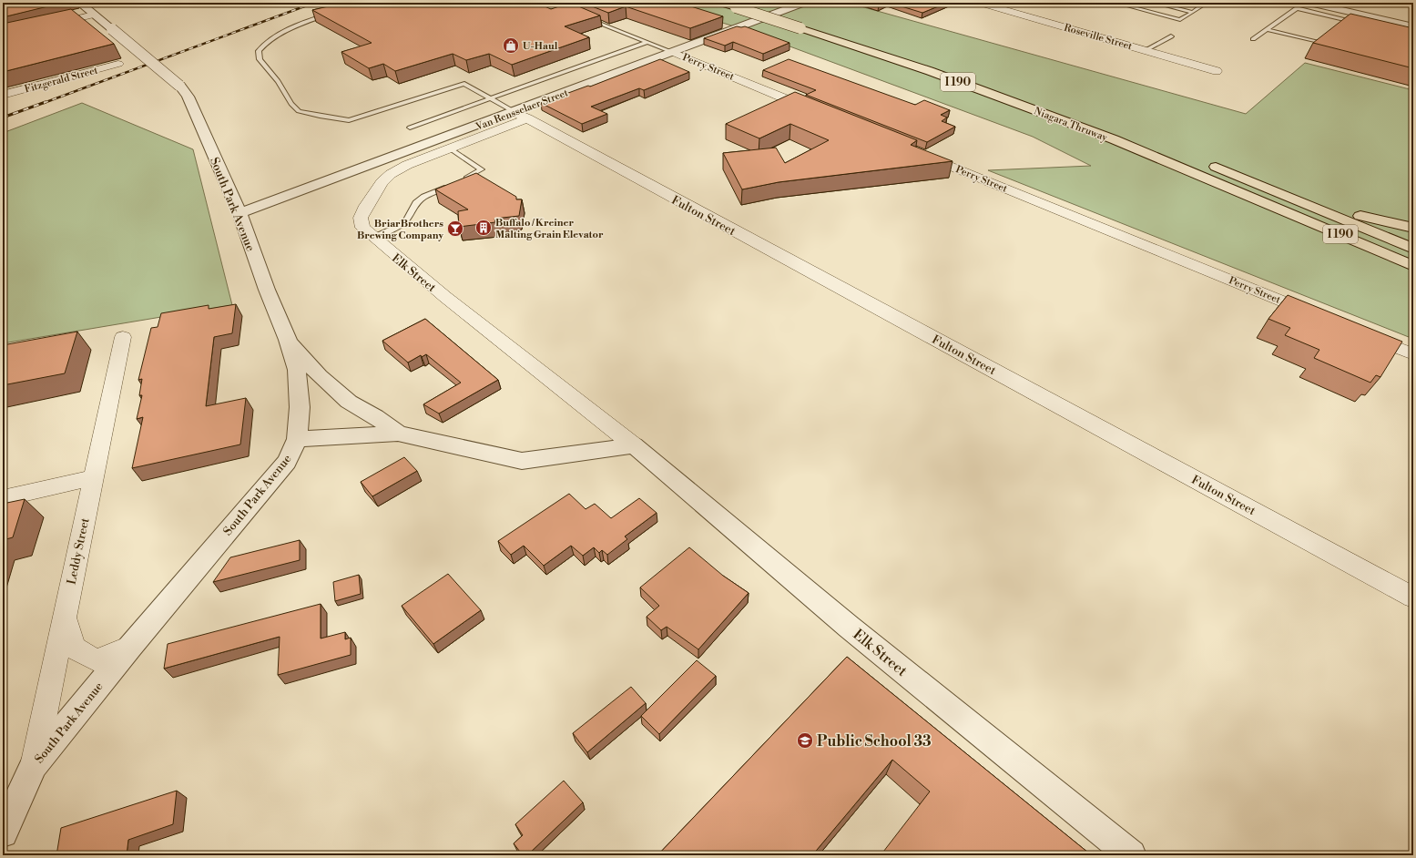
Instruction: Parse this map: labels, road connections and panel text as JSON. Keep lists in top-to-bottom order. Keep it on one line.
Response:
{"streets":{"highway":["I 190","Niagara Thruway"],"street":["Roseville Street","Perry Street","Fitzgerald Street","Van Rensselaer Street","South Park Avenue","Fulton Street","Elk Street","Leddy Street"]},"crossings":[["Perry Street","Van Rensselaer Street"],["Van Rensselaer Street","South Park Avenue"],["Van Rensselaer Street","Fulton Street"],["Van Rensselaer Street","Elk Street"],["South Park Avenue","Leddy Street"],["Fulton Street","Elk Street"]],"places":{"shop":["U-Haul"],"building":["Buffalo / Kreiner Malting Grain Elevator"],"bar":["BriarBrothers Brewing Company"],"school or university":["Public School 33"]}}
